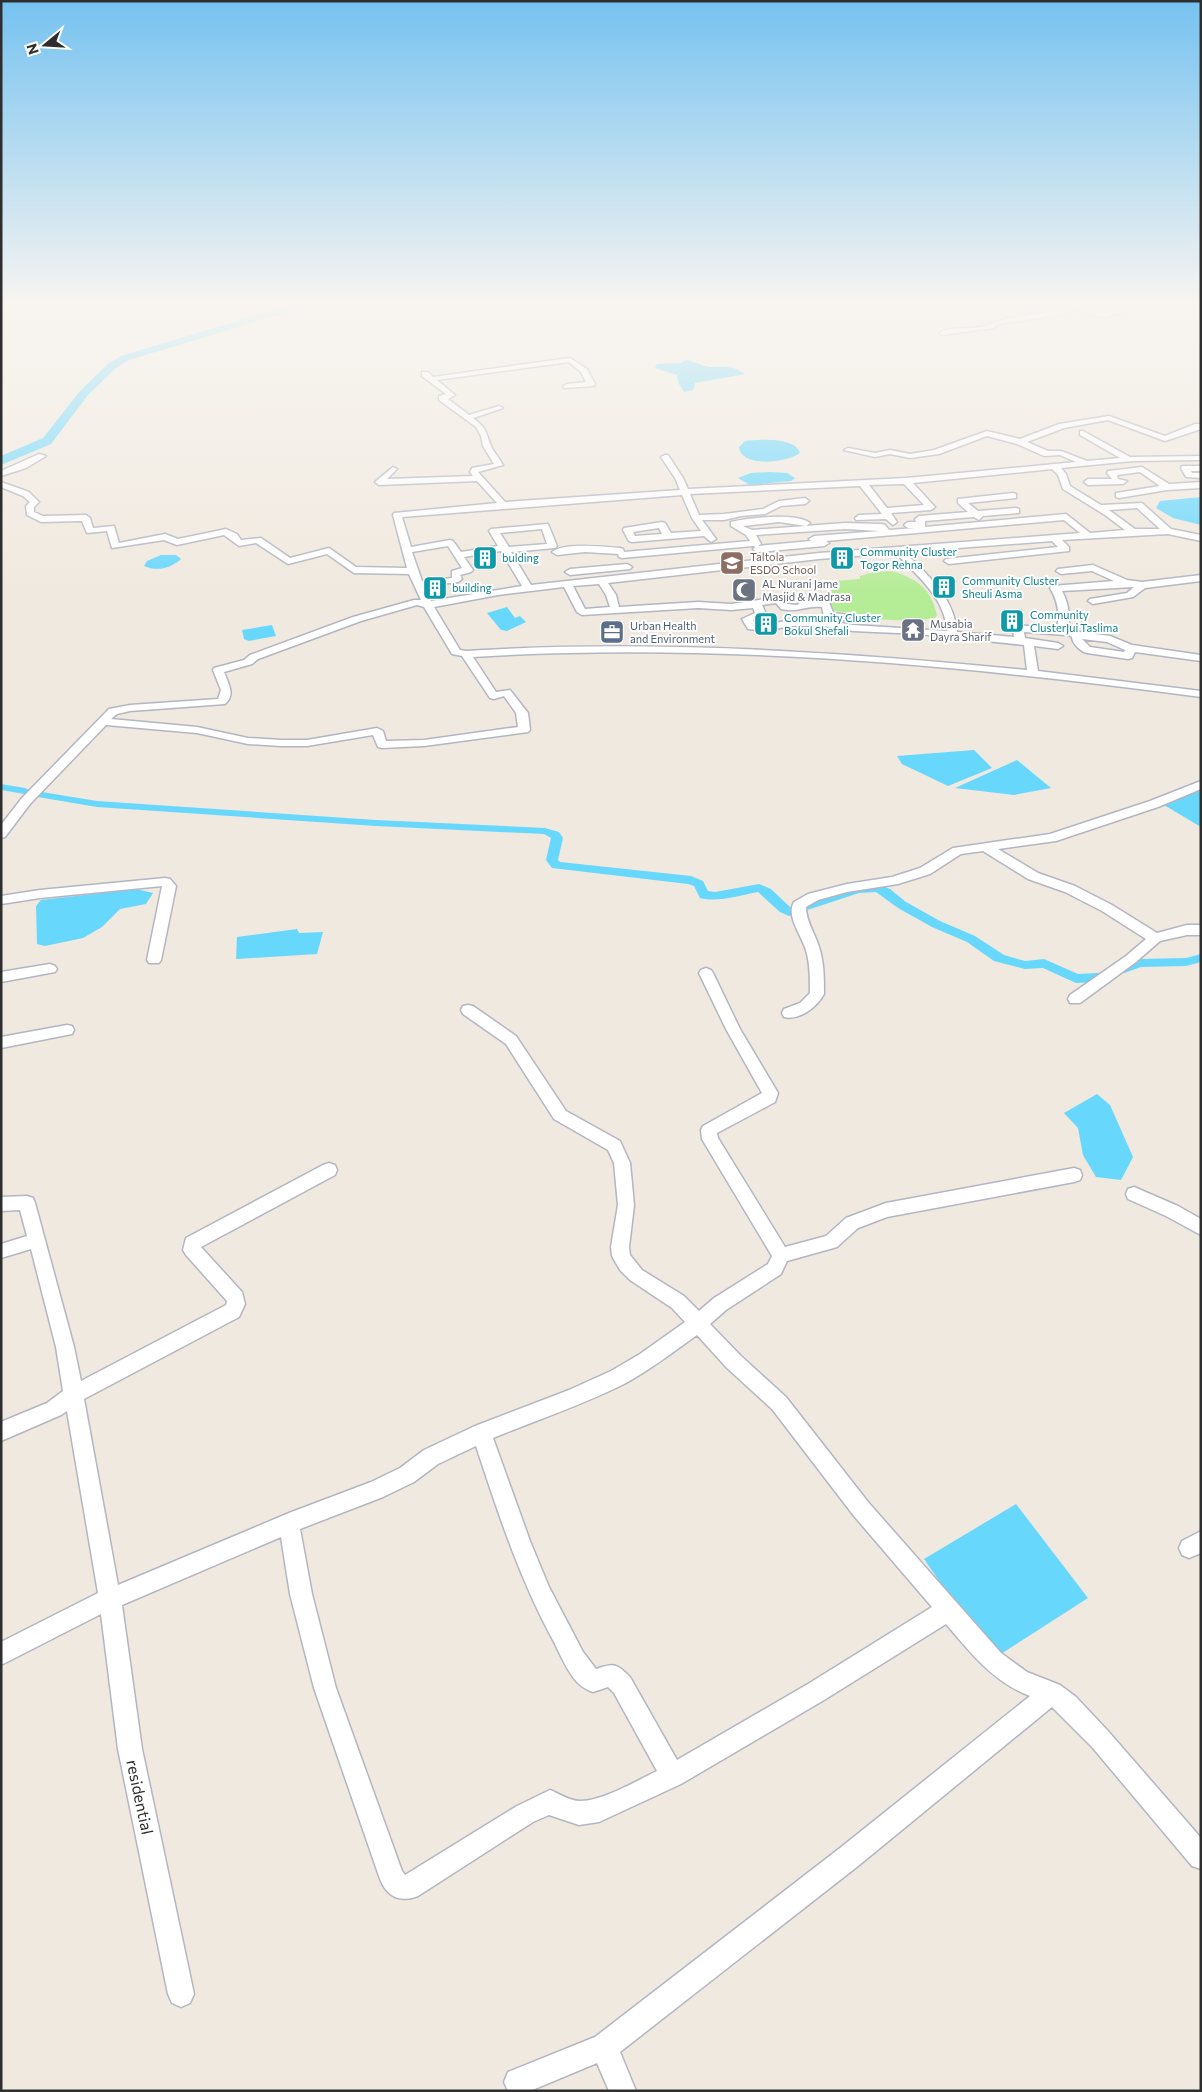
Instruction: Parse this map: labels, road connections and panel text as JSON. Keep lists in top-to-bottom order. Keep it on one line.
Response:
{"streets":{"street":["residential"]},"places":{"building":["bulding","Community Cluster Togor Rehna","Community Cluster Sheuli Asma","building","Community ClusterJui Taslima","Community Cluster Bokul Shefali"],"school or university":["Taltola ESDO School"],"mosque":["AL Nurani Jame Masjid & Madrasa"],"temple":["Musabia Dayra Sharif"],"office":["Urban Health and Environment"]},"north":"left"}
